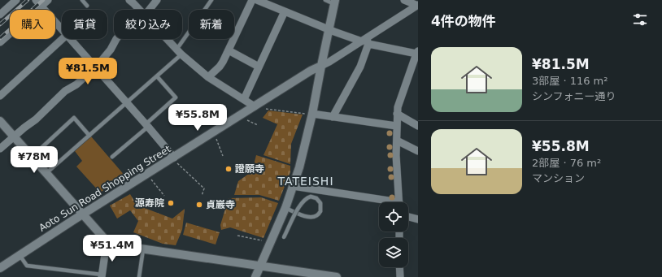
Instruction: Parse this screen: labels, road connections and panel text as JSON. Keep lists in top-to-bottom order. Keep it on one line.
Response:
{"streets":{"street":["Aoto Sun Road Shopping Street"]},"districts":["TATEISHI"],"places":["證願寺","源寿院","貞巖寺"],"page":{"heading":"4件の物件","chip":["購入","賃貸","絞り込み","新着"],"list":[{"name":"¥81.5M","note":"3部屋 · 116 m² · シンフォニー通り"},{"name":"¥55.8M","note":"2部屋 · 76 m² · マンション"}],"price":["¥81.5M","¥55.8M","¥78M","¥51.4M"]}}
